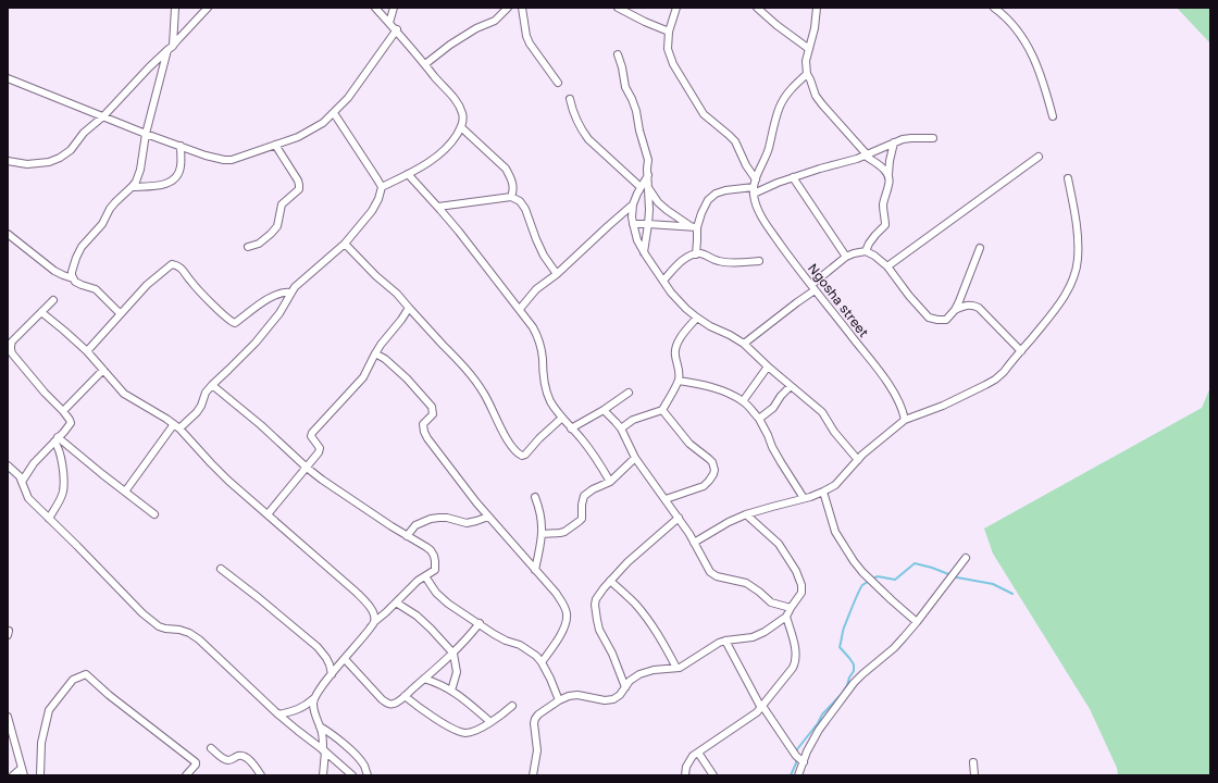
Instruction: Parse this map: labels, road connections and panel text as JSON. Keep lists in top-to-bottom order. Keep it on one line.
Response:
{"streets":{"street":["Ngosha street"]}}
